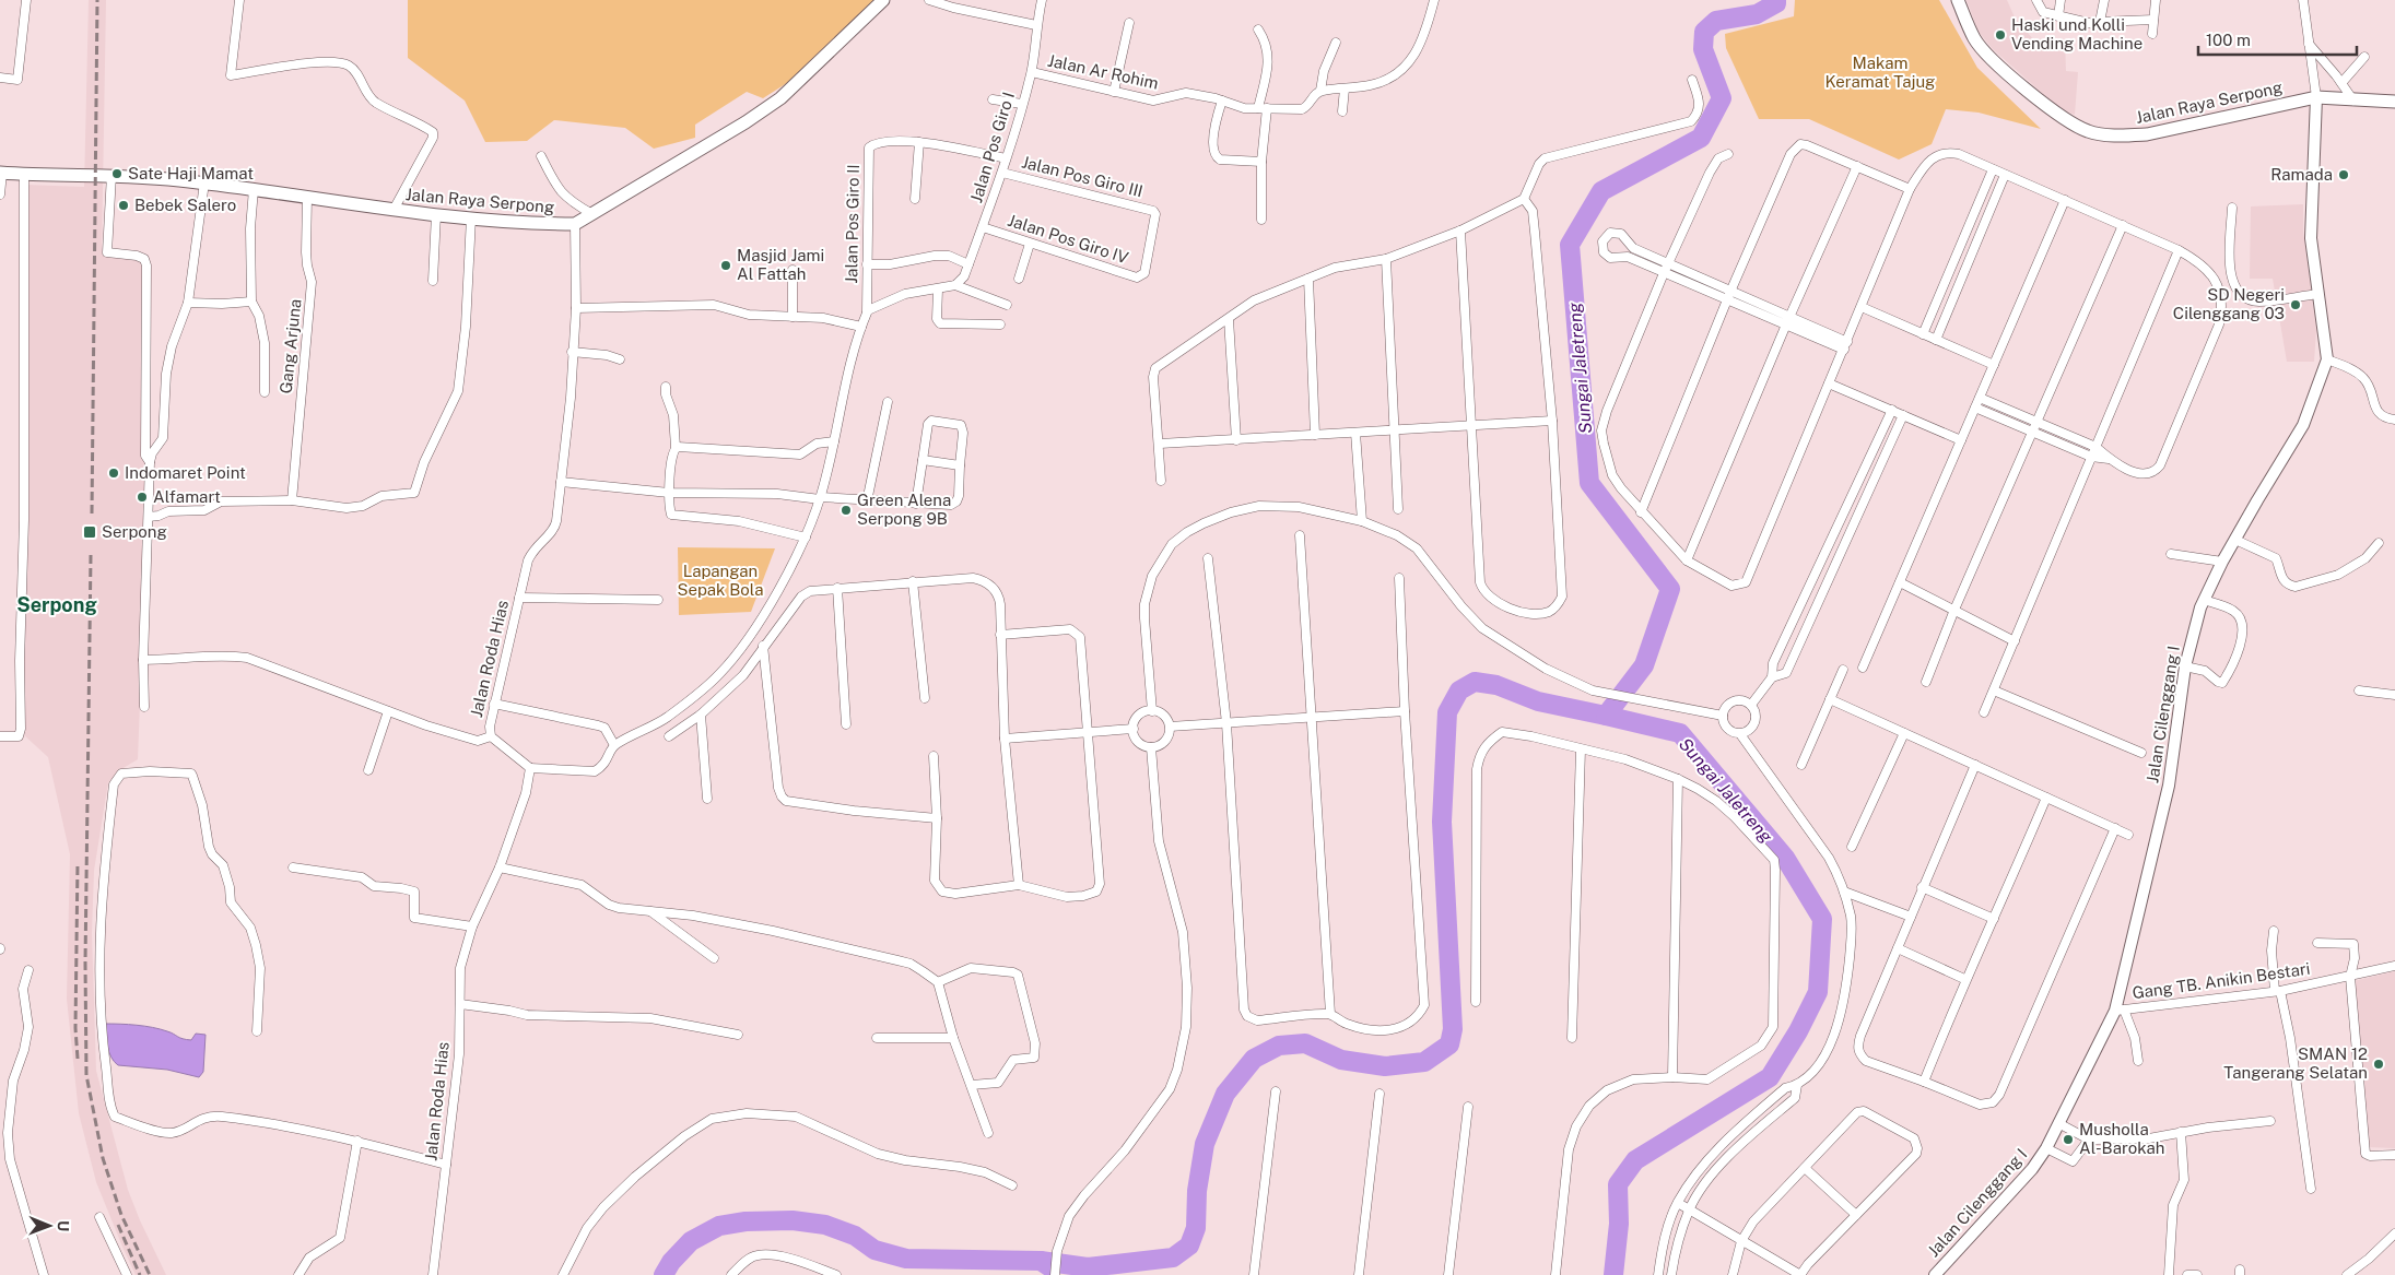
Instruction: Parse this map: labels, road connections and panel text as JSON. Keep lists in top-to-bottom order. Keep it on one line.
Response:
{"streets":{"main road":["Jalan Raya Serpong"],"street":["Jalan Ar Rohim","Jalan Pos Giro I","Jalan Pos Giro III","Jalan Pos Giro II","Jalan Pos Giro IV","Gang Arjuna","Jalan Roda Hias","Jalan Cilenggang I","Gang TB. Anikin Bestari"]},"crossings":[["Jalan Ar Rohim","Jalan Pos Giro I"],["Jalan Raya Serpong","Gang Arjuna"],["Jalan Raya Serpong","Jalan Roda Hias"],["Jalan Raya Serpong","Jalan Cilenggang I"],["Jalan Pos Giro I","Jalan Pos Giro III"],["Jalan Pos Giro I","Jalan Pos Giro II"],["Jalan Pos Giro I","Jalan Pos Giro IV"],["Jalan Pos Giro III","Jalan Pos Giro IV"],["Jalan Cilenggang I","Gang TB. Anikin Bestari"]],"districts":["Serpong"],"water":["Sungai Jaletreng"],"parks":["Makam Keramat Tajug","Lapangan Sepak Bola"],"places":{"other":["Haski und Kolli Vending Machine","Sate Haji Mamat","Ramada","Bebek Salero","Masjid Jami Al Fattah","SD Negeri Cilenggang 03","Indomaret Point","Alfamart","Green Alena Serpong 9B","SMAN 12 Tangerang Selatan","Musholla Al-Barokah"],"transit":["Serpong"]},"scale_bar":"100 m","north":"right"}
